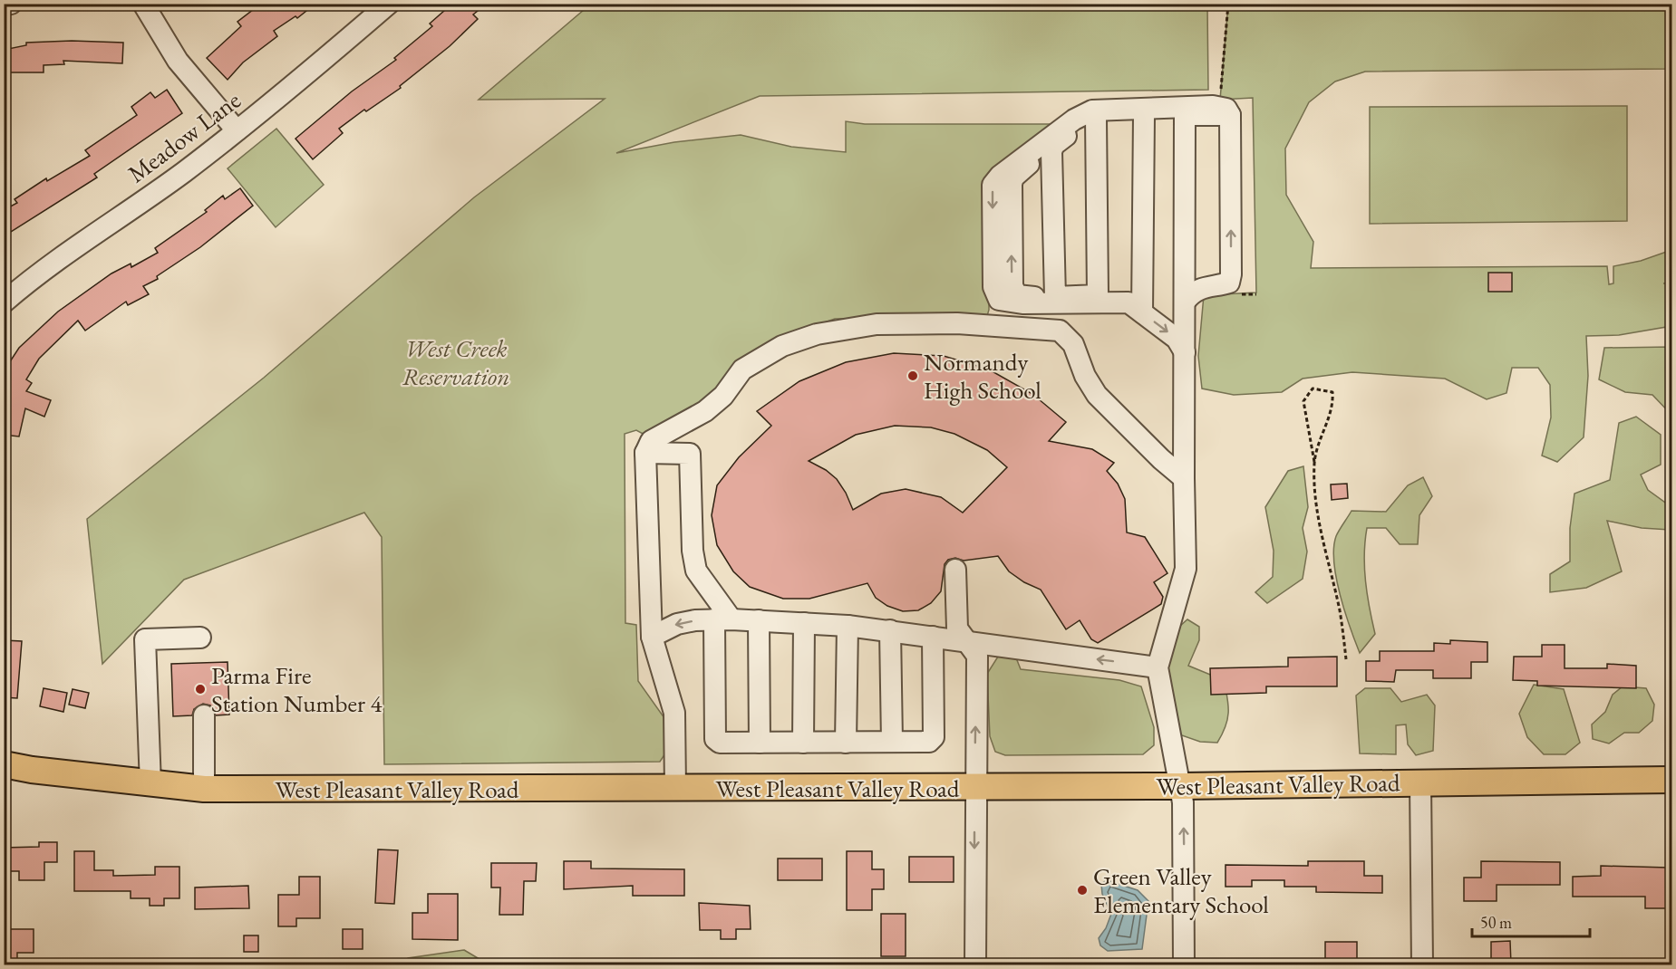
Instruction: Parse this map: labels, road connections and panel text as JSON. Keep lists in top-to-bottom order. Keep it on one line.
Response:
{"streets":{"main road":["West Pleasant Valley Road"],"street":["Meadow Lane"]},"parks":["West Creek Reservation"],"places":["Normandy High School","Parma Fire Station Number 4","Green Valley Elementary School"],"scale_bar":"50 m"}
